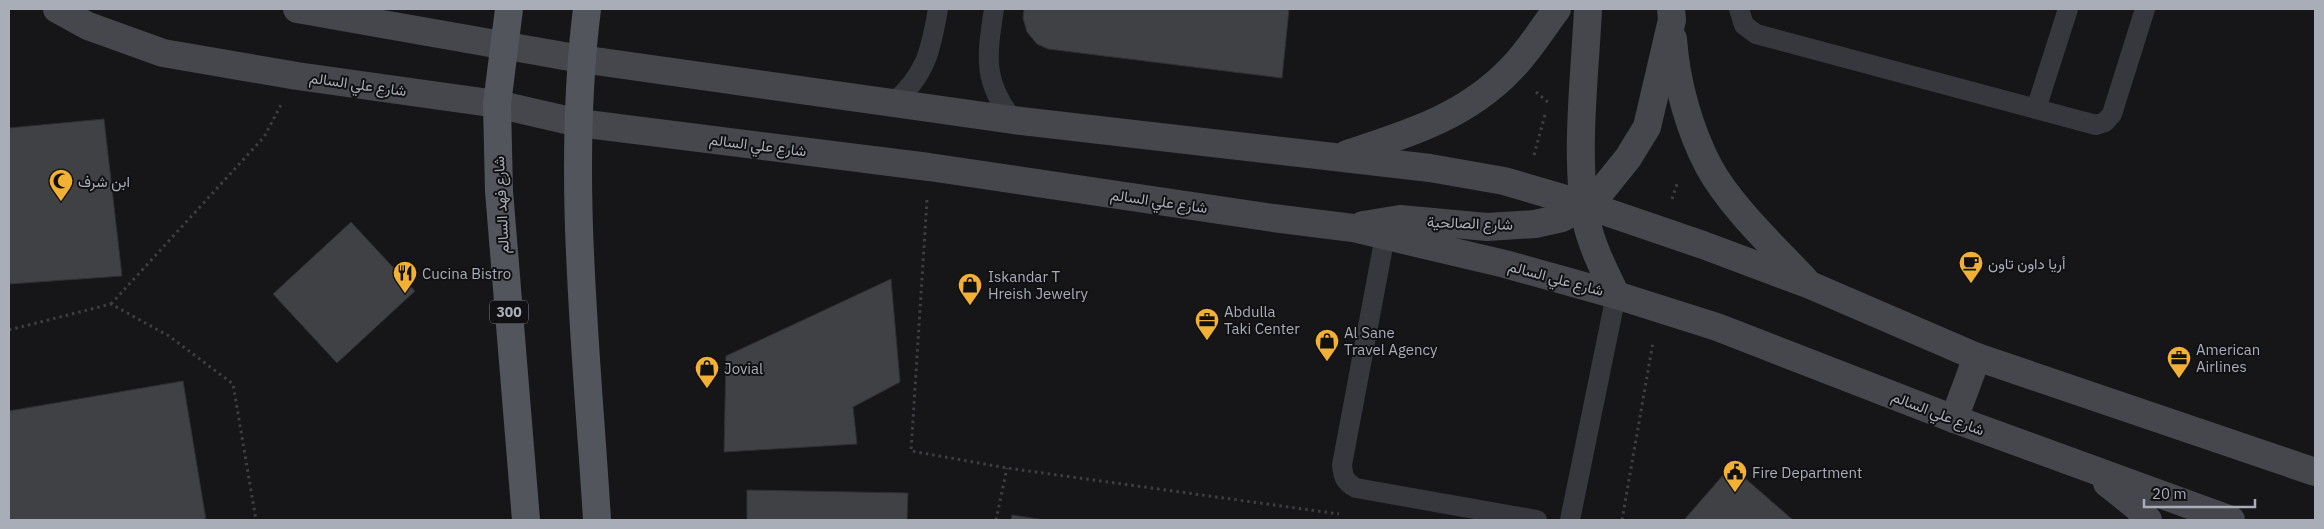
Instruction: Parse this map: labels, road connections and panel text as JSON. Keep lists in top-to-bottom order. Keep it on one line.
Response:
{"streets":{"main road":["شارع علي السالم","شارع فهد السالم","شارع الصالحية","300"]},"crossings":[["شارع علي السالم","شارع فهد السالم"],["شارع علي السالم","شارع الصالحية"]],"places":{"mosque":["ابن شرف"],"cafe":["أريا داون تاون"],"restaurant":["Cucina Bistro"],"shop":["Iskandar T Hreish Jewelry","Al Sane Travel Agency","Jovial"],"office":["Abdulla Taki Center","American Airlines"],"public building":["Fire Department"]},"scale_bar":"20 m"}
